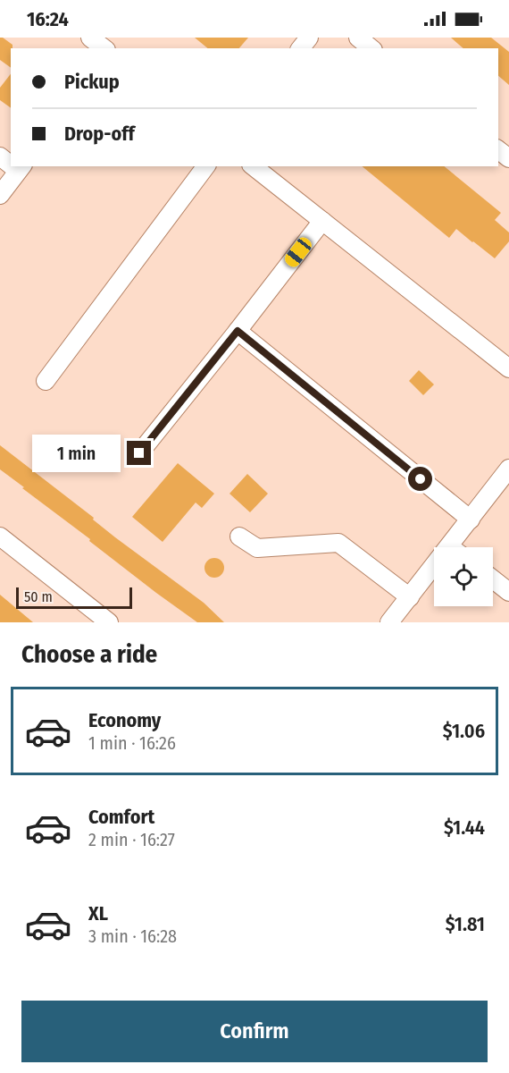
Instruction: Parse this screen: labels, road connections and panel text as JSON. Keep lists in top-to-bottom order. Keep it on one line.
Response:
{"scale_bar":"50 m","page":{"status":"16:24","banner":["Pickup","Drop-off"],"bubble":"1 min","scale":"50 m","heading":"Choose a ride","list":[{"name":"Economy","note":"1 min · 16:26","value":"$1.06"},{"name":"Comfort","note":"2 min · 16:27","value":"$1.44"},{"name":"XL","note":"3 min · 16:28","value":"$1.81"}],"buttons":"Confirm"}}
